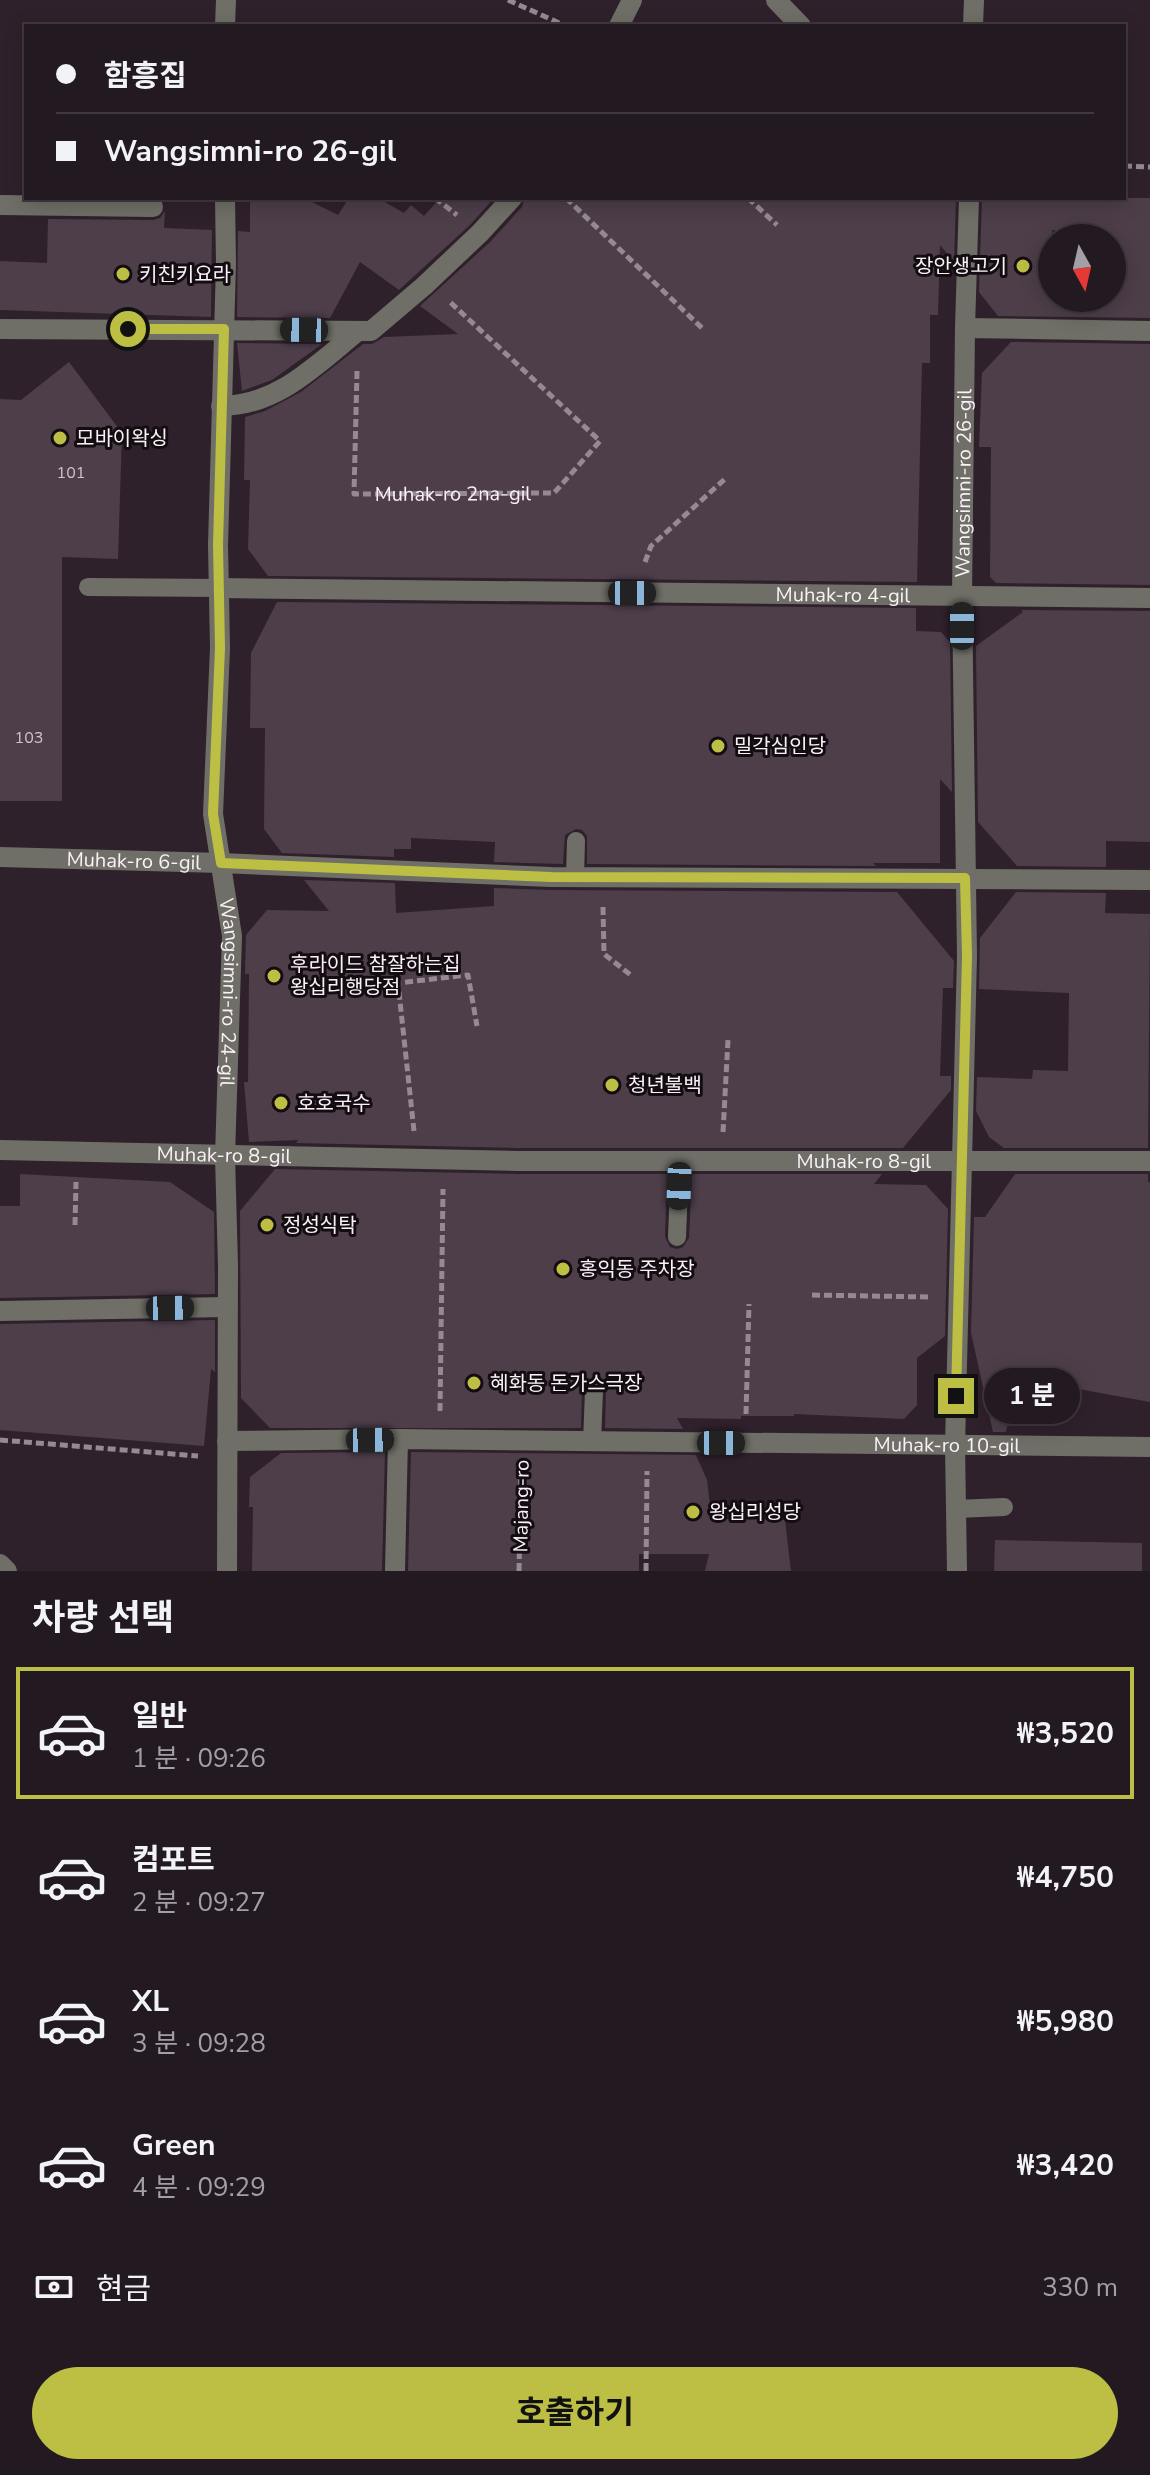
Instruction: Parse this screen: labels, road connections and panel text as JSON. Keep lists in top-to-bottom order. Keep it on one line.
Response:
{"streets":{"street":["Wangsimni-ro 26-gil","Muhak-ro 4-gil","Muhak-ro 6-gil","Wangsimni-ro 24-gil","Muhak-ro 8-gil","Muhak-ro 10-gil"],"path":["Muhak-ro 2na-gil","Majang-ro"]},"crossings":[["Wangsimni-ro 26-gil","Muhak-ro 4-gil"],["Wangsimni-ro 26-gil","Muhak-ro 6-gil"],["Wangsimni-ro 26-gil","Muhak-ro 8-gil"],["Wangsimni-ro 26-gil","Muhak-ro 10-gil"],["Muhak-ro 4-gil","Wangsimni-ro 24-gil"],["Muhak-ro 6-gil","Wangsimni-ro 24-gil"],["Wangsimni-ro 24-gil","Muhak-ro 8-gil"],["Wangsimni-ro 24-gil","Muhak-ro 10-gil"],["Muhak-ro 10-gil","Majang-ro"]],"places":["장안생고기","키친키요라","모바이왁싱","밀각심인당","후라이드 참잘하는집 왕십리행당점","청년불백","호호국수","정성식탁","홍익동 주차장","혜화동 돈가스극장","왕십리성당"],"house_numbers":["101","103"],"north":"bottom","page":{"banner":["함흥집","Wangsimni-ro 26-gil"],"bubble":"1 분","heading":"차량 선택","list":[{"name":"일반","note":"1 분 · 09:26","value":"₩3,520"},{"name":"컴포트","note":"2 분 · 09:27","value":"₩4,750"},{"name":"XL","note":"3 분 · 09:28","value":"₩5,980"},{"name":"Green","note":"4 분 · 09:29","value":"₩3,420"}],"pay":["현금","330 m"],"buttons":"호출하기"}}
